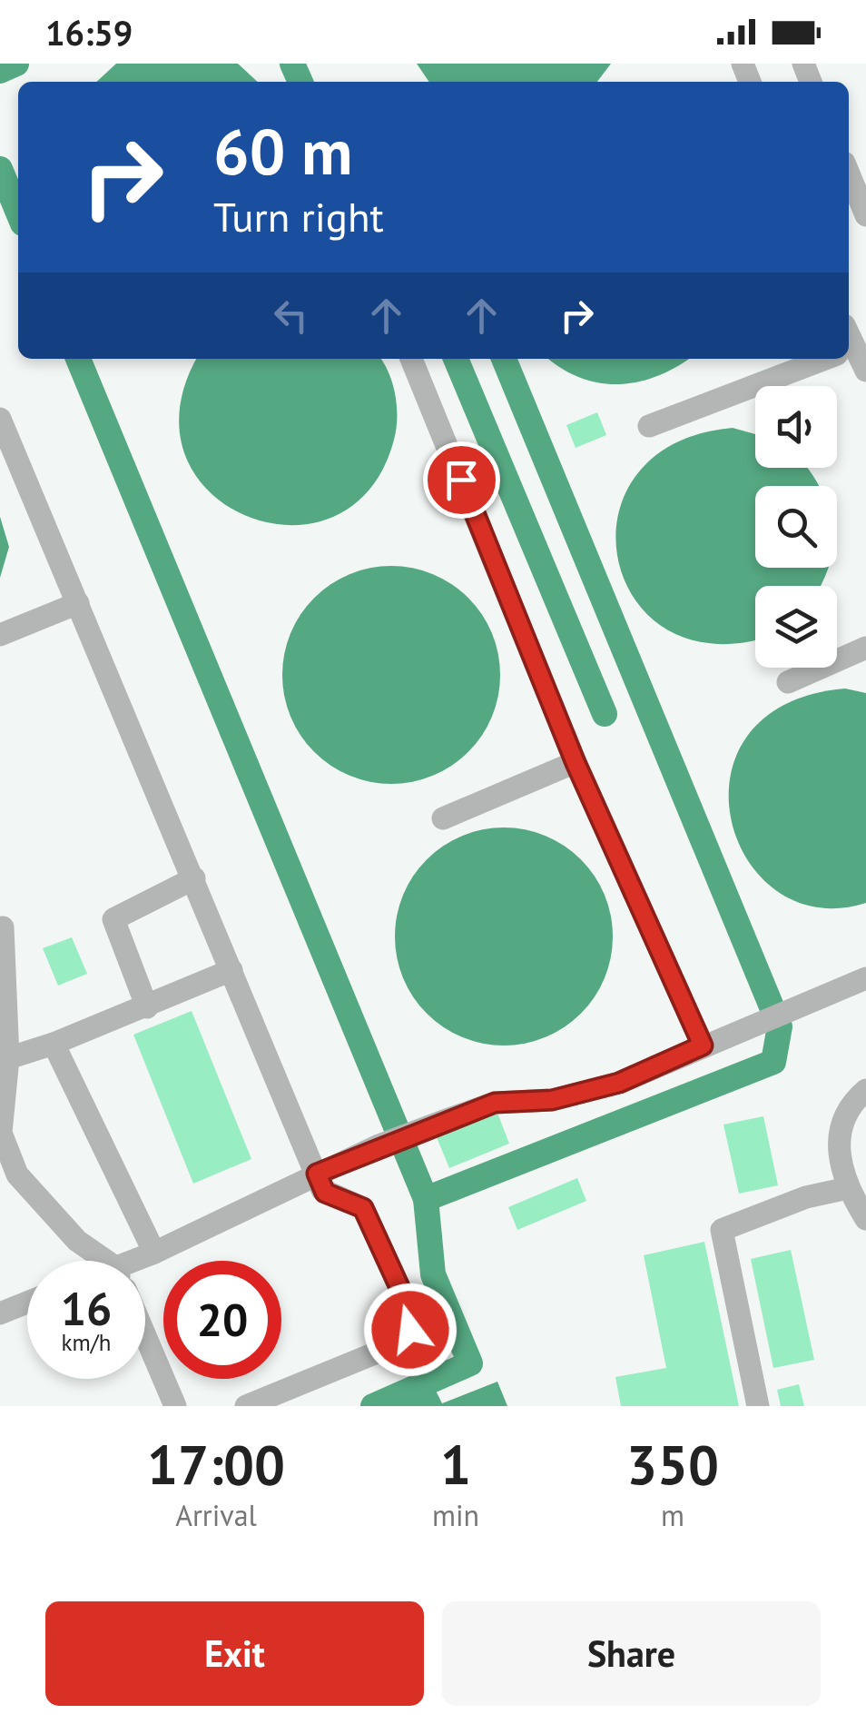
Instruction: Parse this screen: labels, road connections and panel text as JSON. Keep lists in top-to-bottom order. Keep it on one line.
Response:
{"page":{"status":"16:59","turn":["60 m","Turn right"],"speed":"16 km/h","limit":"20","eta":["17:00","Arrival","1","min","350","m"],"buttons":["Exit","Share"]}}
